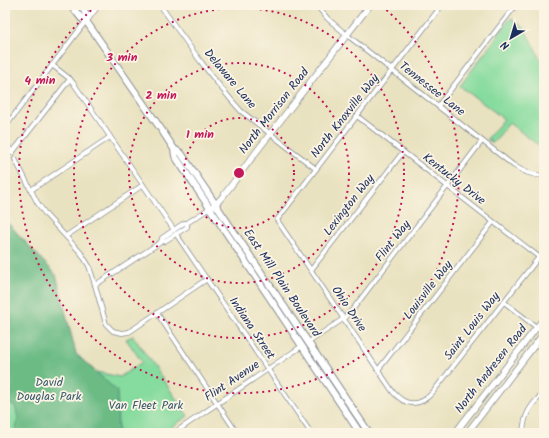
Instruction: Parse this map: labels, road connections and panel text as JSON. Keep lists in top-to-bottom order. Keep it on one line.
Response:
{"streets":{"main road":["East Mill Plain Boulevard"],"street":["Delaware Lane","Tennessee Lane","North Morrison Road","North Knoxville Way","Kentucky Drive","Lexington Way","Flint Way","Louisville Way","Ohio Drive","Saint Louis Way","Indiana Street","North Andresen Road","Flint Avenue"]},"crossings":[["Delaware Lane","North Morrison Road"],["Delaware Lane","North Knoxville Way"],["Tennessee Lane","North Morrison Road"],["Tennessee Lane","North Knoxville Way"],["Tennessee Lane","Flint Way"],["North Morrison Road","East Mill Plain Boulevard"],["North Morrison Road","Indiana Street"],["North Knoxville Way","Kentucky Drive"],["North Knoxville Way","Ohio Drive"],["Kentucky Drive","Lexington Way"],["Kentucky Drive","Flint Way"],["Kentucky Drive","Louisville Way"],["Kentucky Drive","Saint Louis Way"],["Lexington Way","Ohio Drive"],["Flint Way","East Mill Plain Boulevard"],["Flint Way","Ohio Drive"],["East Mill Plain Boulevard","Flint Avenue"],["Louisville Way","Ohio Drive"],["Ohio Drive","Saint Louis Way"],["Indiana Street","Flint Avenue"]],"parks":["David Douglas Park","Van Fleet Park"],"north":"bottom left","rings":["3 min","4 min","2 min","1 min"]}
